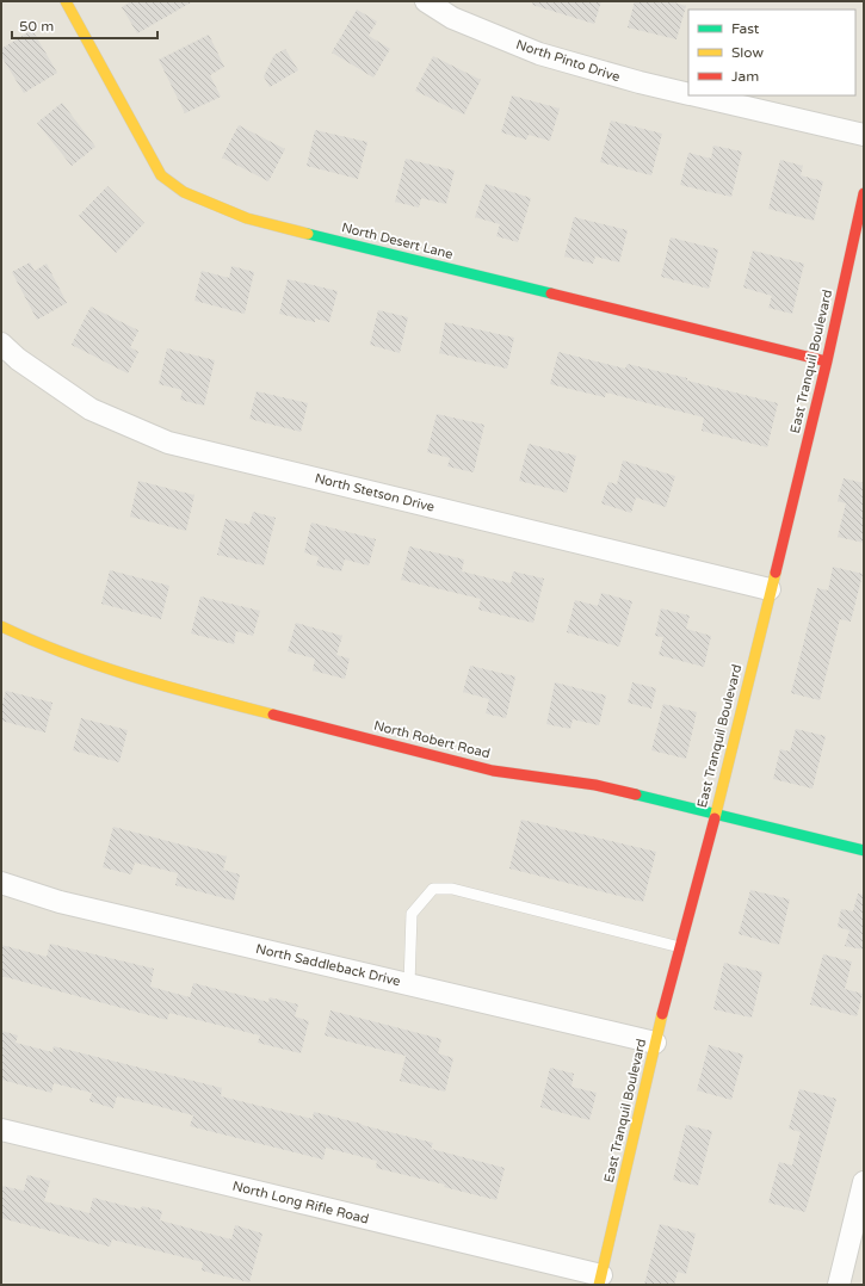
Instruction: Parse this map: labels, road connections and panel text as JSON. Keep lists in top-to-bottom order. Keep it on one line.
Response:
{"streets":{"street":["North Pinto Drive","North Desert Lane","East Tranquil Boulevard","North Stetson Drive","North Robert Road","North Saddleback Drive","North Long Rifle Road"]},"crossings":[["North Desert Lane","East Tranquil Boulevard"],["East Tranquil Boulevard","North Stetson Drive"],["East Tranquil Boulevard","North Robert Road"],["East Tranquil Boulevard","North Saddleback Drive"],["East Tranquil Boulevard","North Long Rifle Road"]],"legend":["Fast","Slow","Jam"],"scale_bar":"50 m"}
